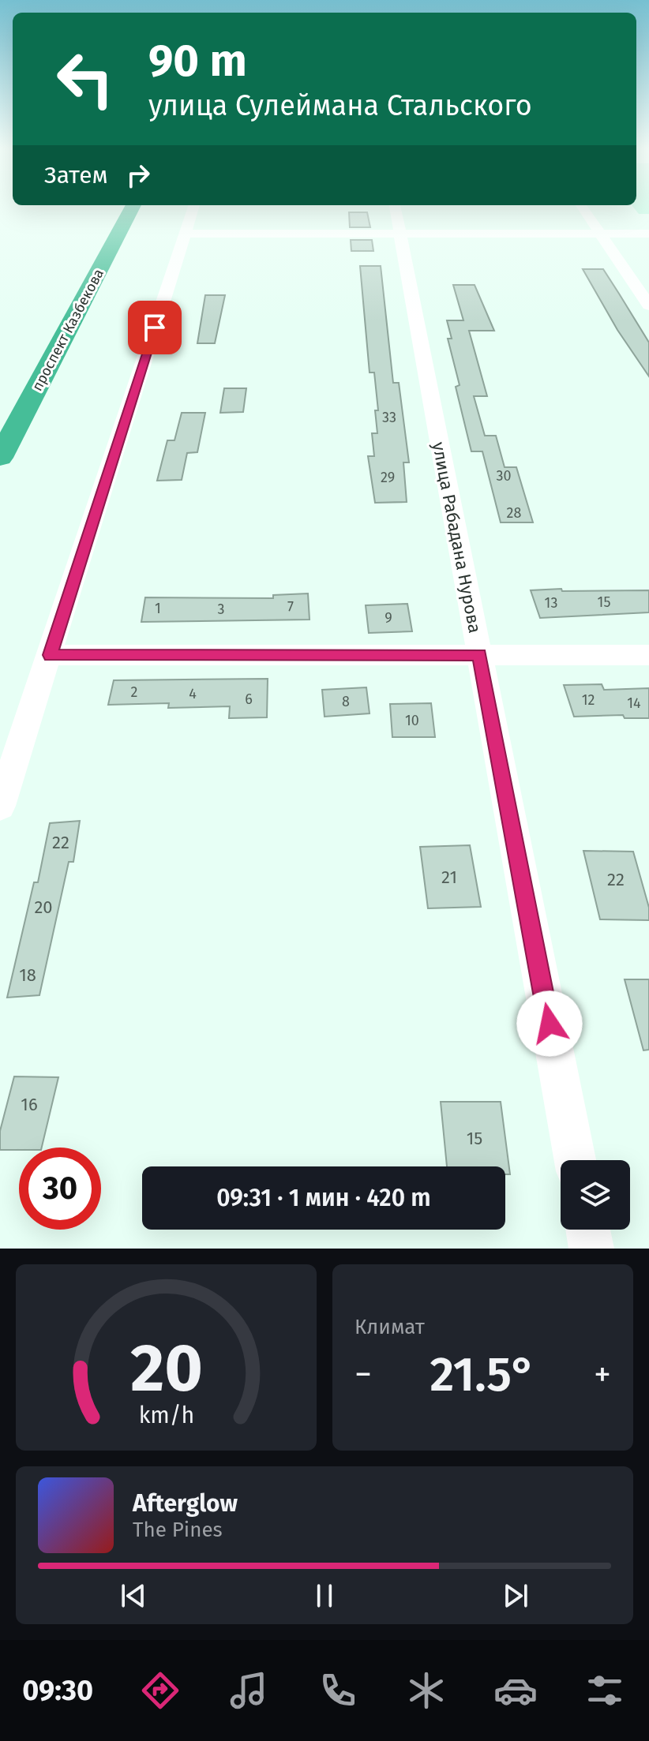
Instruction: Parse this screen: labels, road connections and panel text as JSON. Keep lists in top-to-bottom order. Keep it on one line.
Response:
{"streets":{"highway":["проспект Казбекова"],"street":["улица Рабадана Нурова"]},"house_numbers":["33","30","29","28","15","13","7","1","3","9","2","4","6","12","8","14","10","22","21","22","20","18","16","15"],"page":{"turn":["90 m","улица Сулеймана Стальского"],"then":"Затем","limit":"30","trip":"09:31 · 1 мин · 420 m","tile":"Климат","heat":["−","21.5°","+"],"song":["Afterglow","The Pines"],"tabs":"09:30","gauge":["20","km/h"]}}
